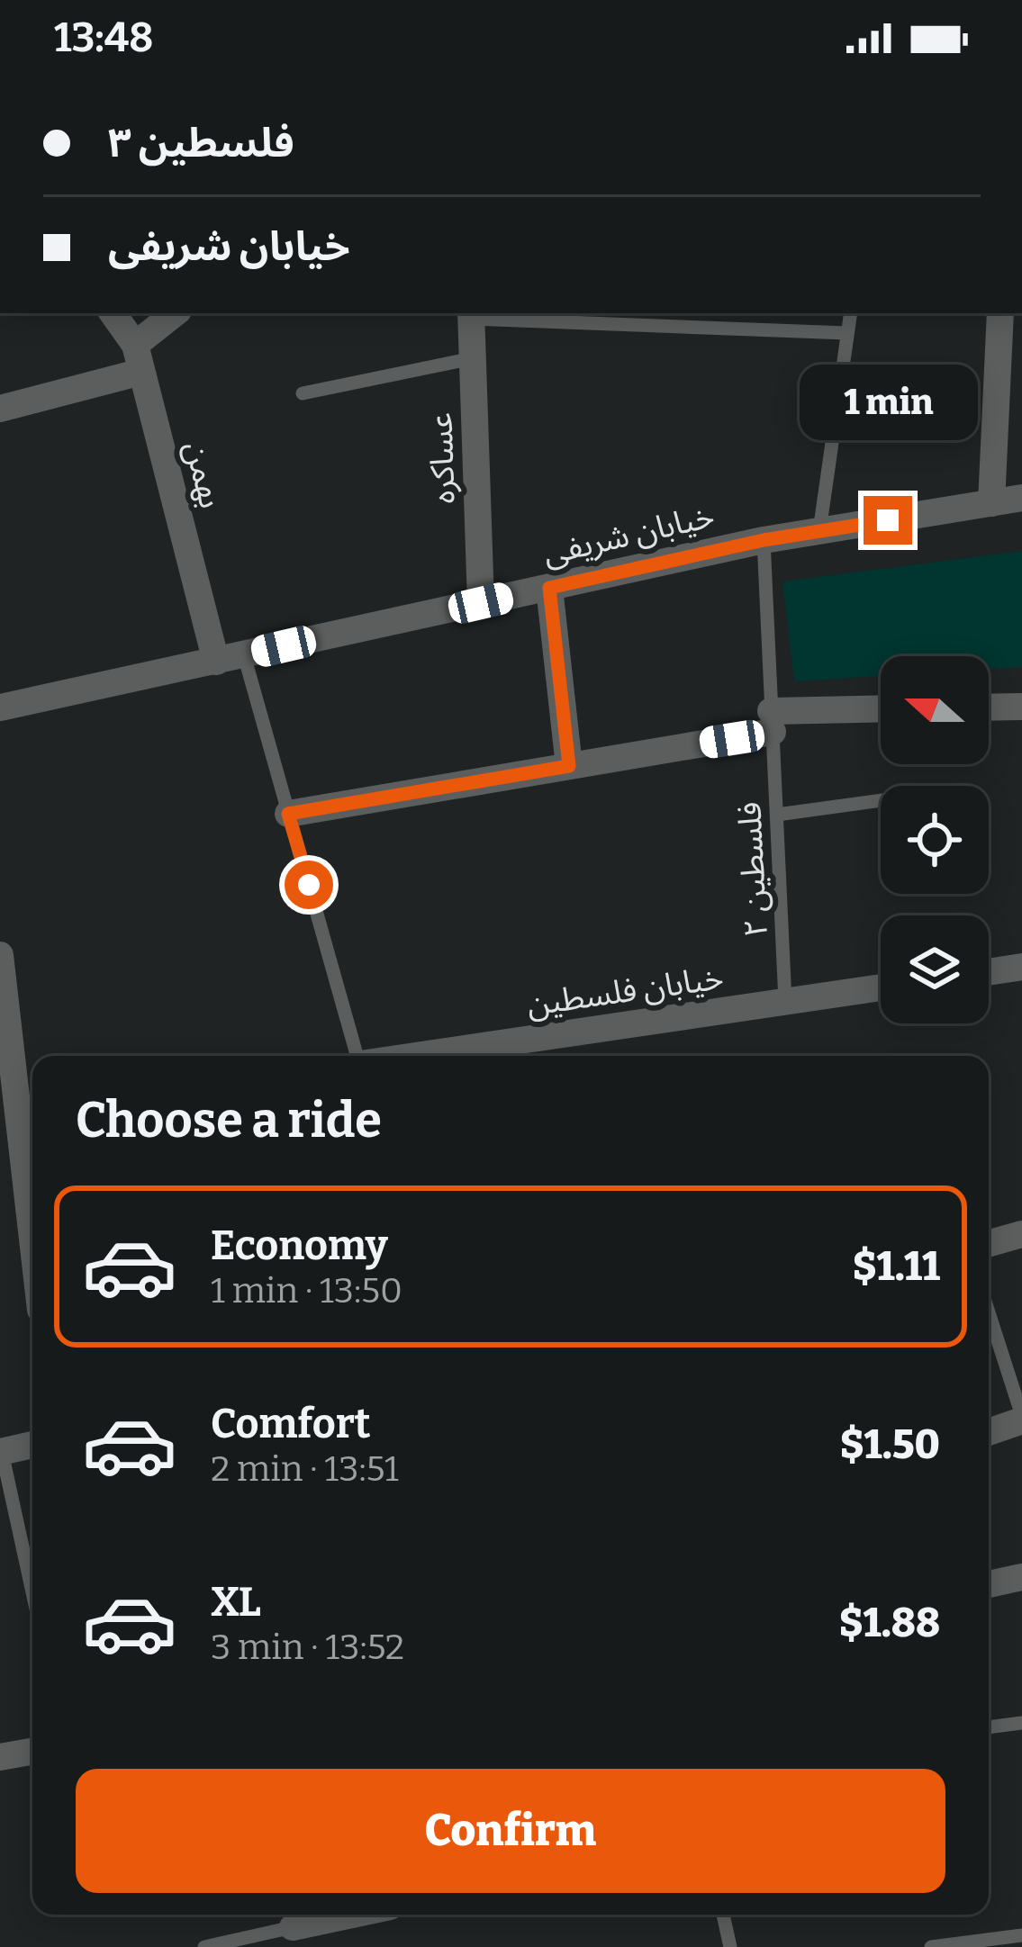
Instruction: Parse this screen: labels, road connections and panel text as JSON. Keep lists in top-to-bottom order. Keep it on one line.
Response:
{"streets":{"street":["عساکره","بهمن","خیابان شریفی","خیابان فلسطین"],"lane":["فلسطین ۲"]},"crossings":[["عساکره","خیابان شریفی"],["بهمن","خیابان شریفی"],["خیابان شریفی","فلسطین ۲"],["فلسطین ۲","خیابان فلسطین"]],"north":"left","page":{"status":"13:48","banner":["فلسطین ۳","خیابان شریفی"],"bubble":"1 min","heading":"Choose a ride","list":[{"name":"Economy","note":"1 min · 13:50","value":"$1.11"},{"name":"Comfort","note":"2 min · 13:51","value":"$1.50"},{"name":"XL","note":"3 min · 13:52","value":"$1.88"}],"buttons":"Confirm"}}
